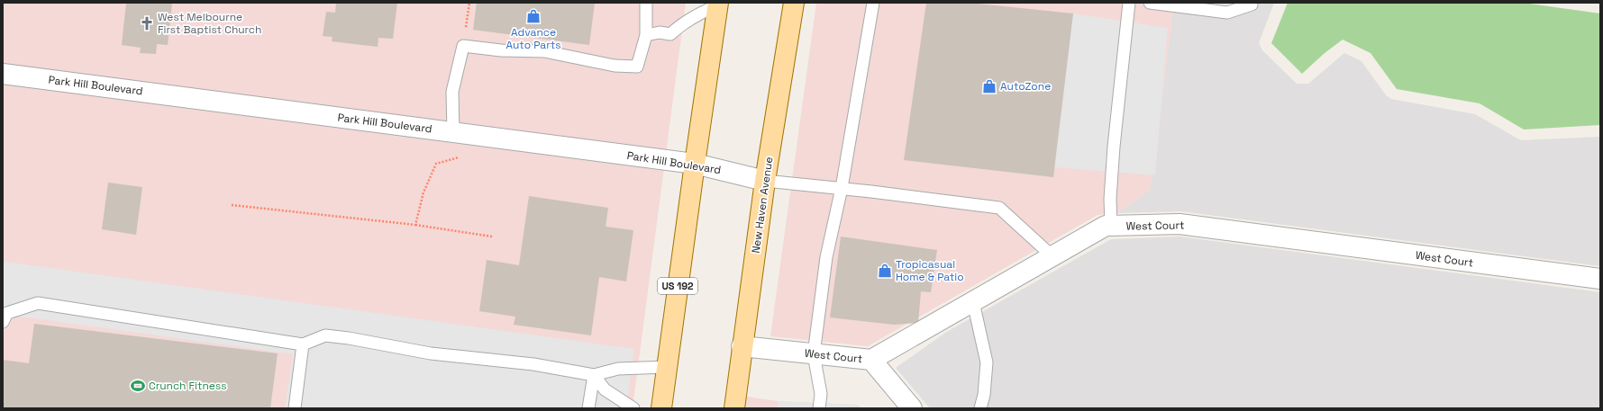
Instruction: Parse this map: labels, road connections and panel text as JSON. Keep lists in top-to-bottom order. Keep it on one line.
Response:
{"streets":{"main road":["New Haven Avenue","US 192"],"street":["Park Hill Boulevard","West Court"]},"crossings":[["Park Hill Boulevard","New Haven Avenue"],["Park Hill Boulevard","US 192"],["New Haven Avenue","West Court"]],"places":{"shop":["Advance Auto Parts","AutoZone","Tropicasual Home & Patio"],"church":["West Melbourne First Baptist Church"],"sports":["Crunch Fitness"]}}
